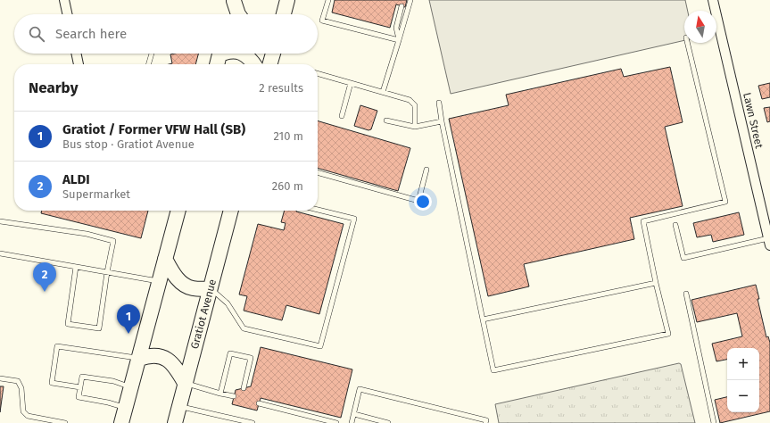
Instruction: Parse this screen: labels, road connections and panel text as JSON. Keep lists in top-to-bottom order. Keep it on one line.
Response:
{"streets":{"main road":["Gratiot Avenue"],"street":["Lawn Street"]},"north":"top","page":{"search":"Search here","heading":["Nearby","2 results"],"list":[{"mark":"1","name":"Gratiot / Former VFW Hall (SB)","note":"Bus stop · Gratiot Avenue","value":"210 m"},{"mark":"2","name":"ALDI","note":"Supermarket","value":"260 m"}],"pins":["2","1"],"map_buttons":["+","−"]}}
